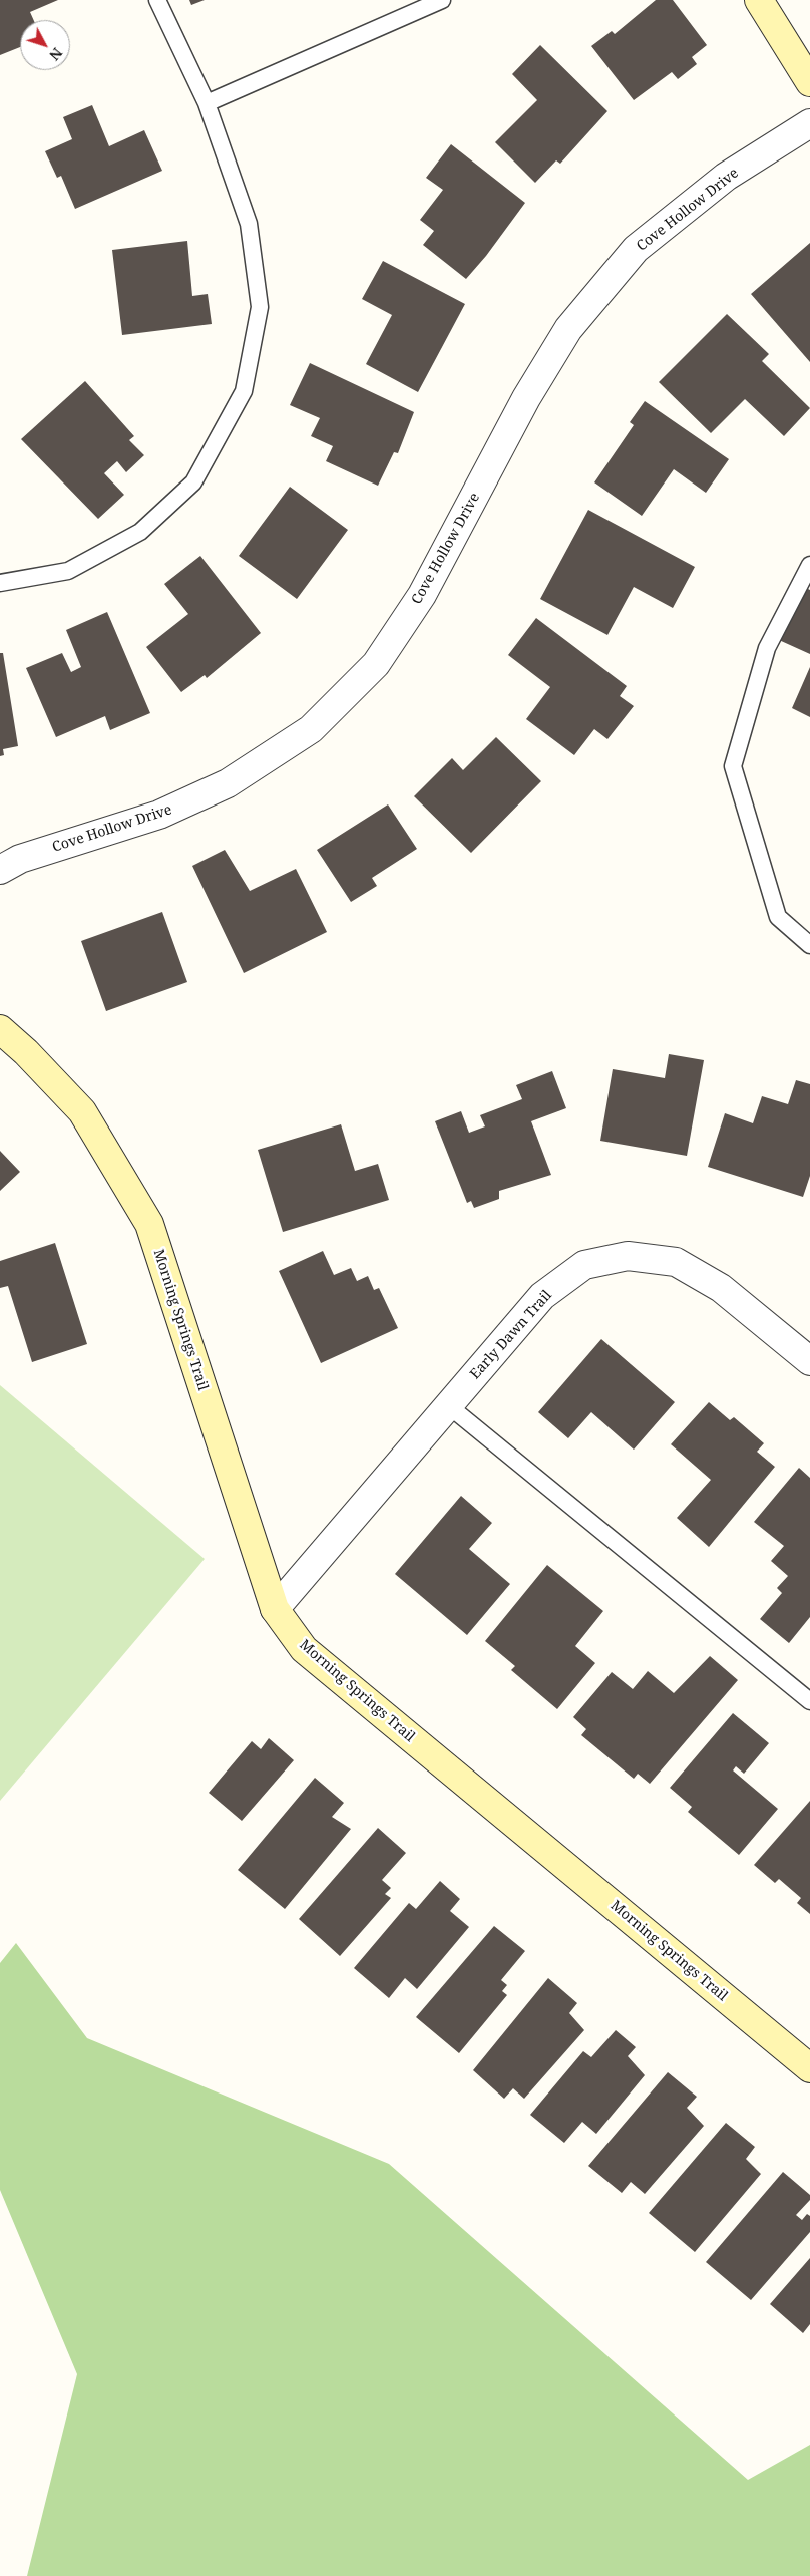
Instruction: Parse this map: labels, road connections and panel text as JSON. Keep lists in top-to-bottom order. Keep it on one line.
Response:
{"streets":{"street":["Cove Hollow Drive","Morning Springs Trail","Early Dawn Trail"]},"crossings":[["Morning Springs Trail","Early Dawn Trail"]],"north":"bottom right"}
